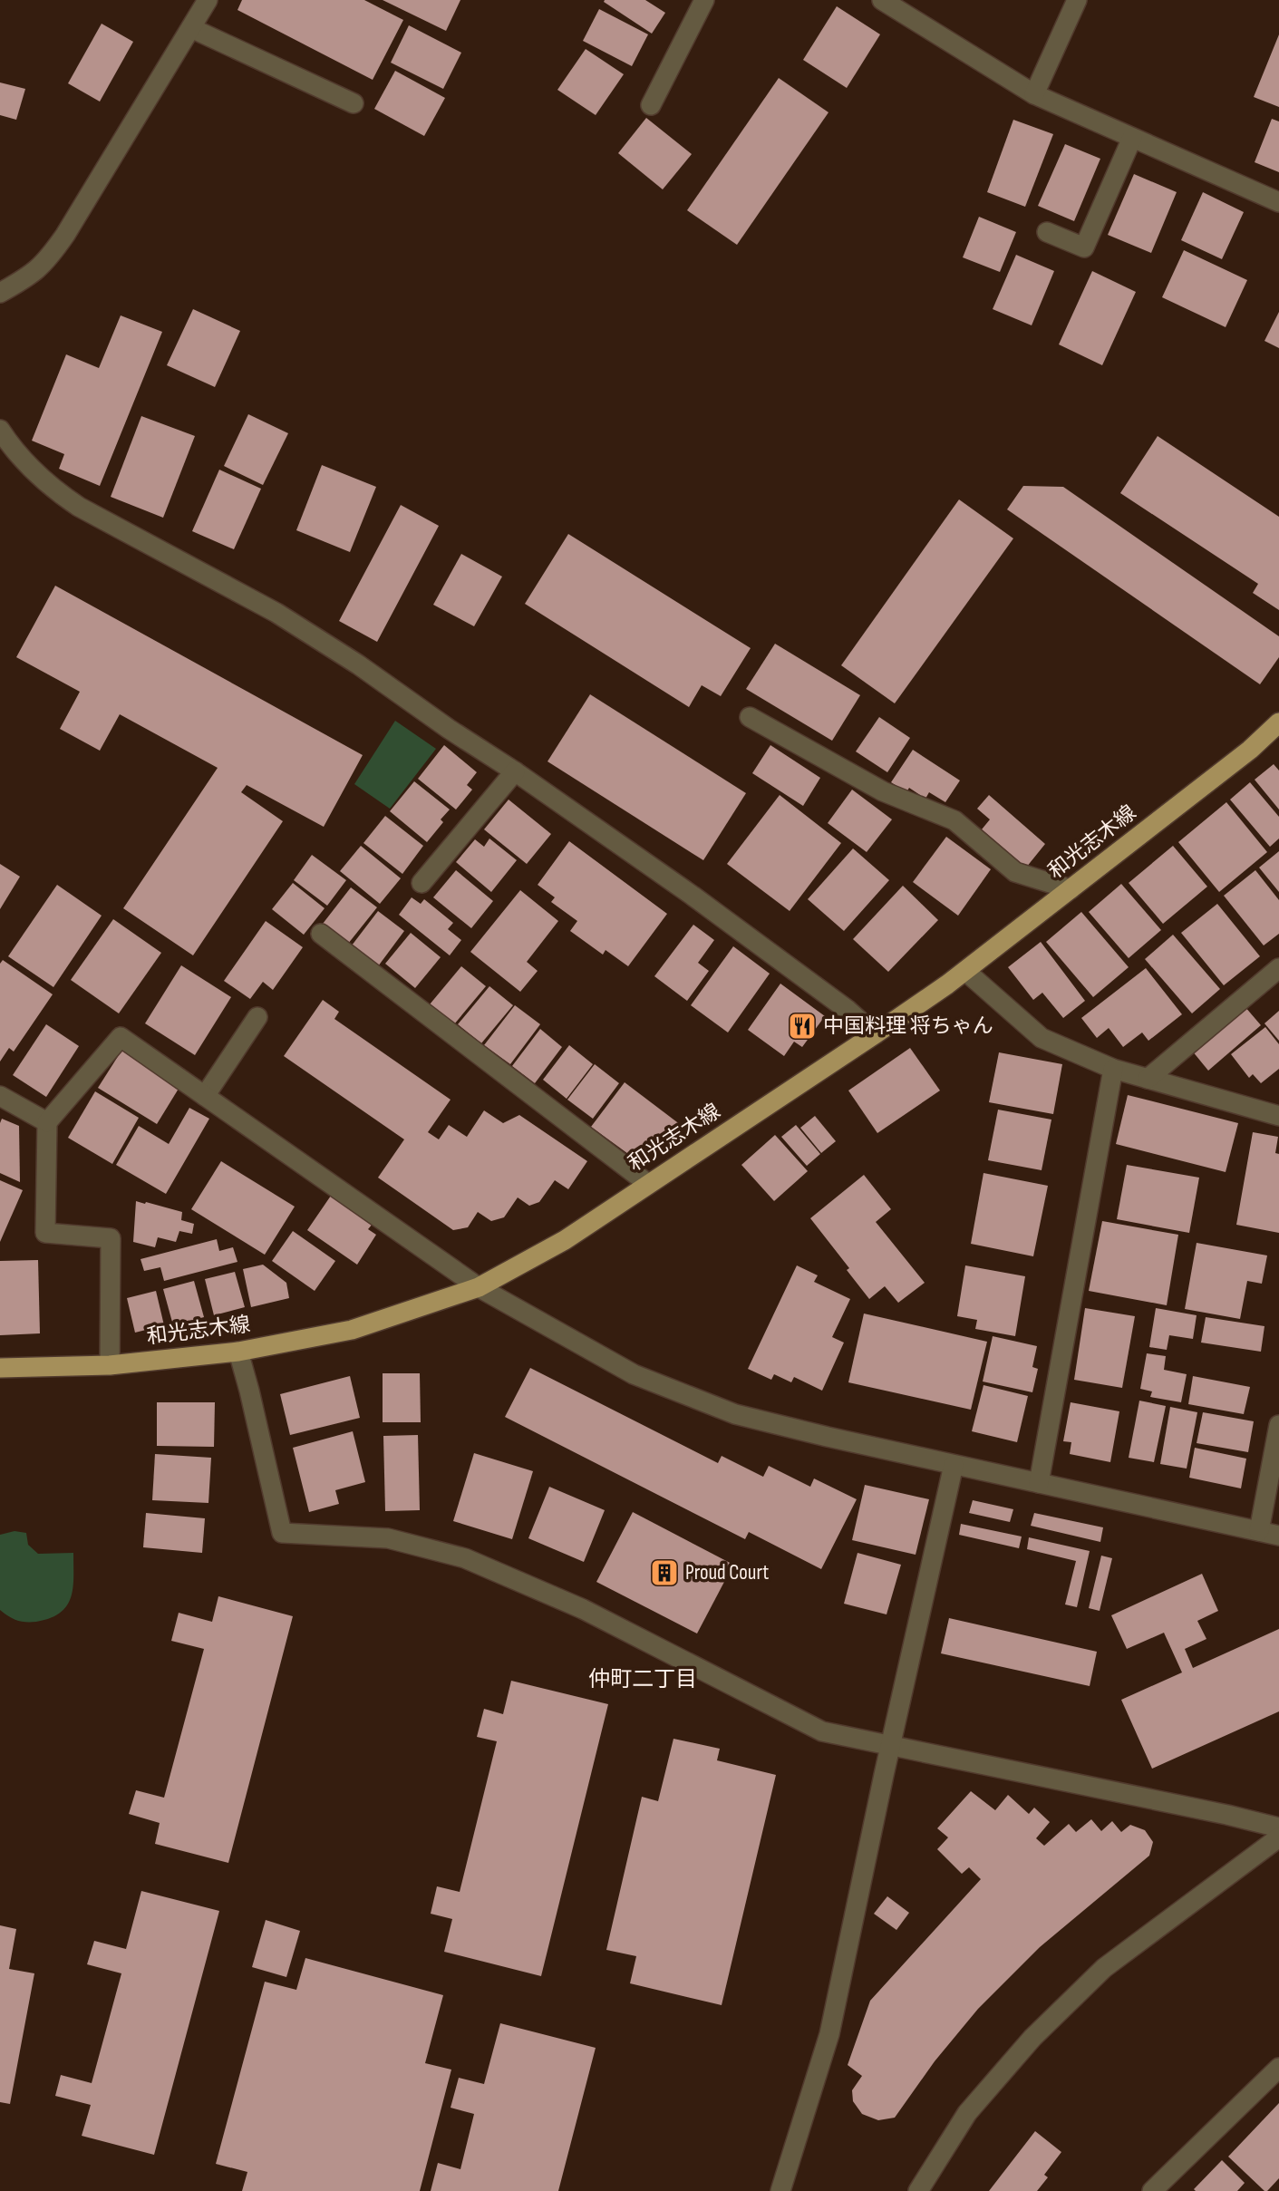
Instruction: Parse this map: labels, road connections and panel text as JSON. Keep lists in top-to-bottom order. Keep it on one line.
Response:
{"streets":{"main road":["和光志木線"]},"districts":["仲町二丁目"],"places":{"restaurant":["中国料理 将ちゃん"],"building":["Proud Court"]}}
